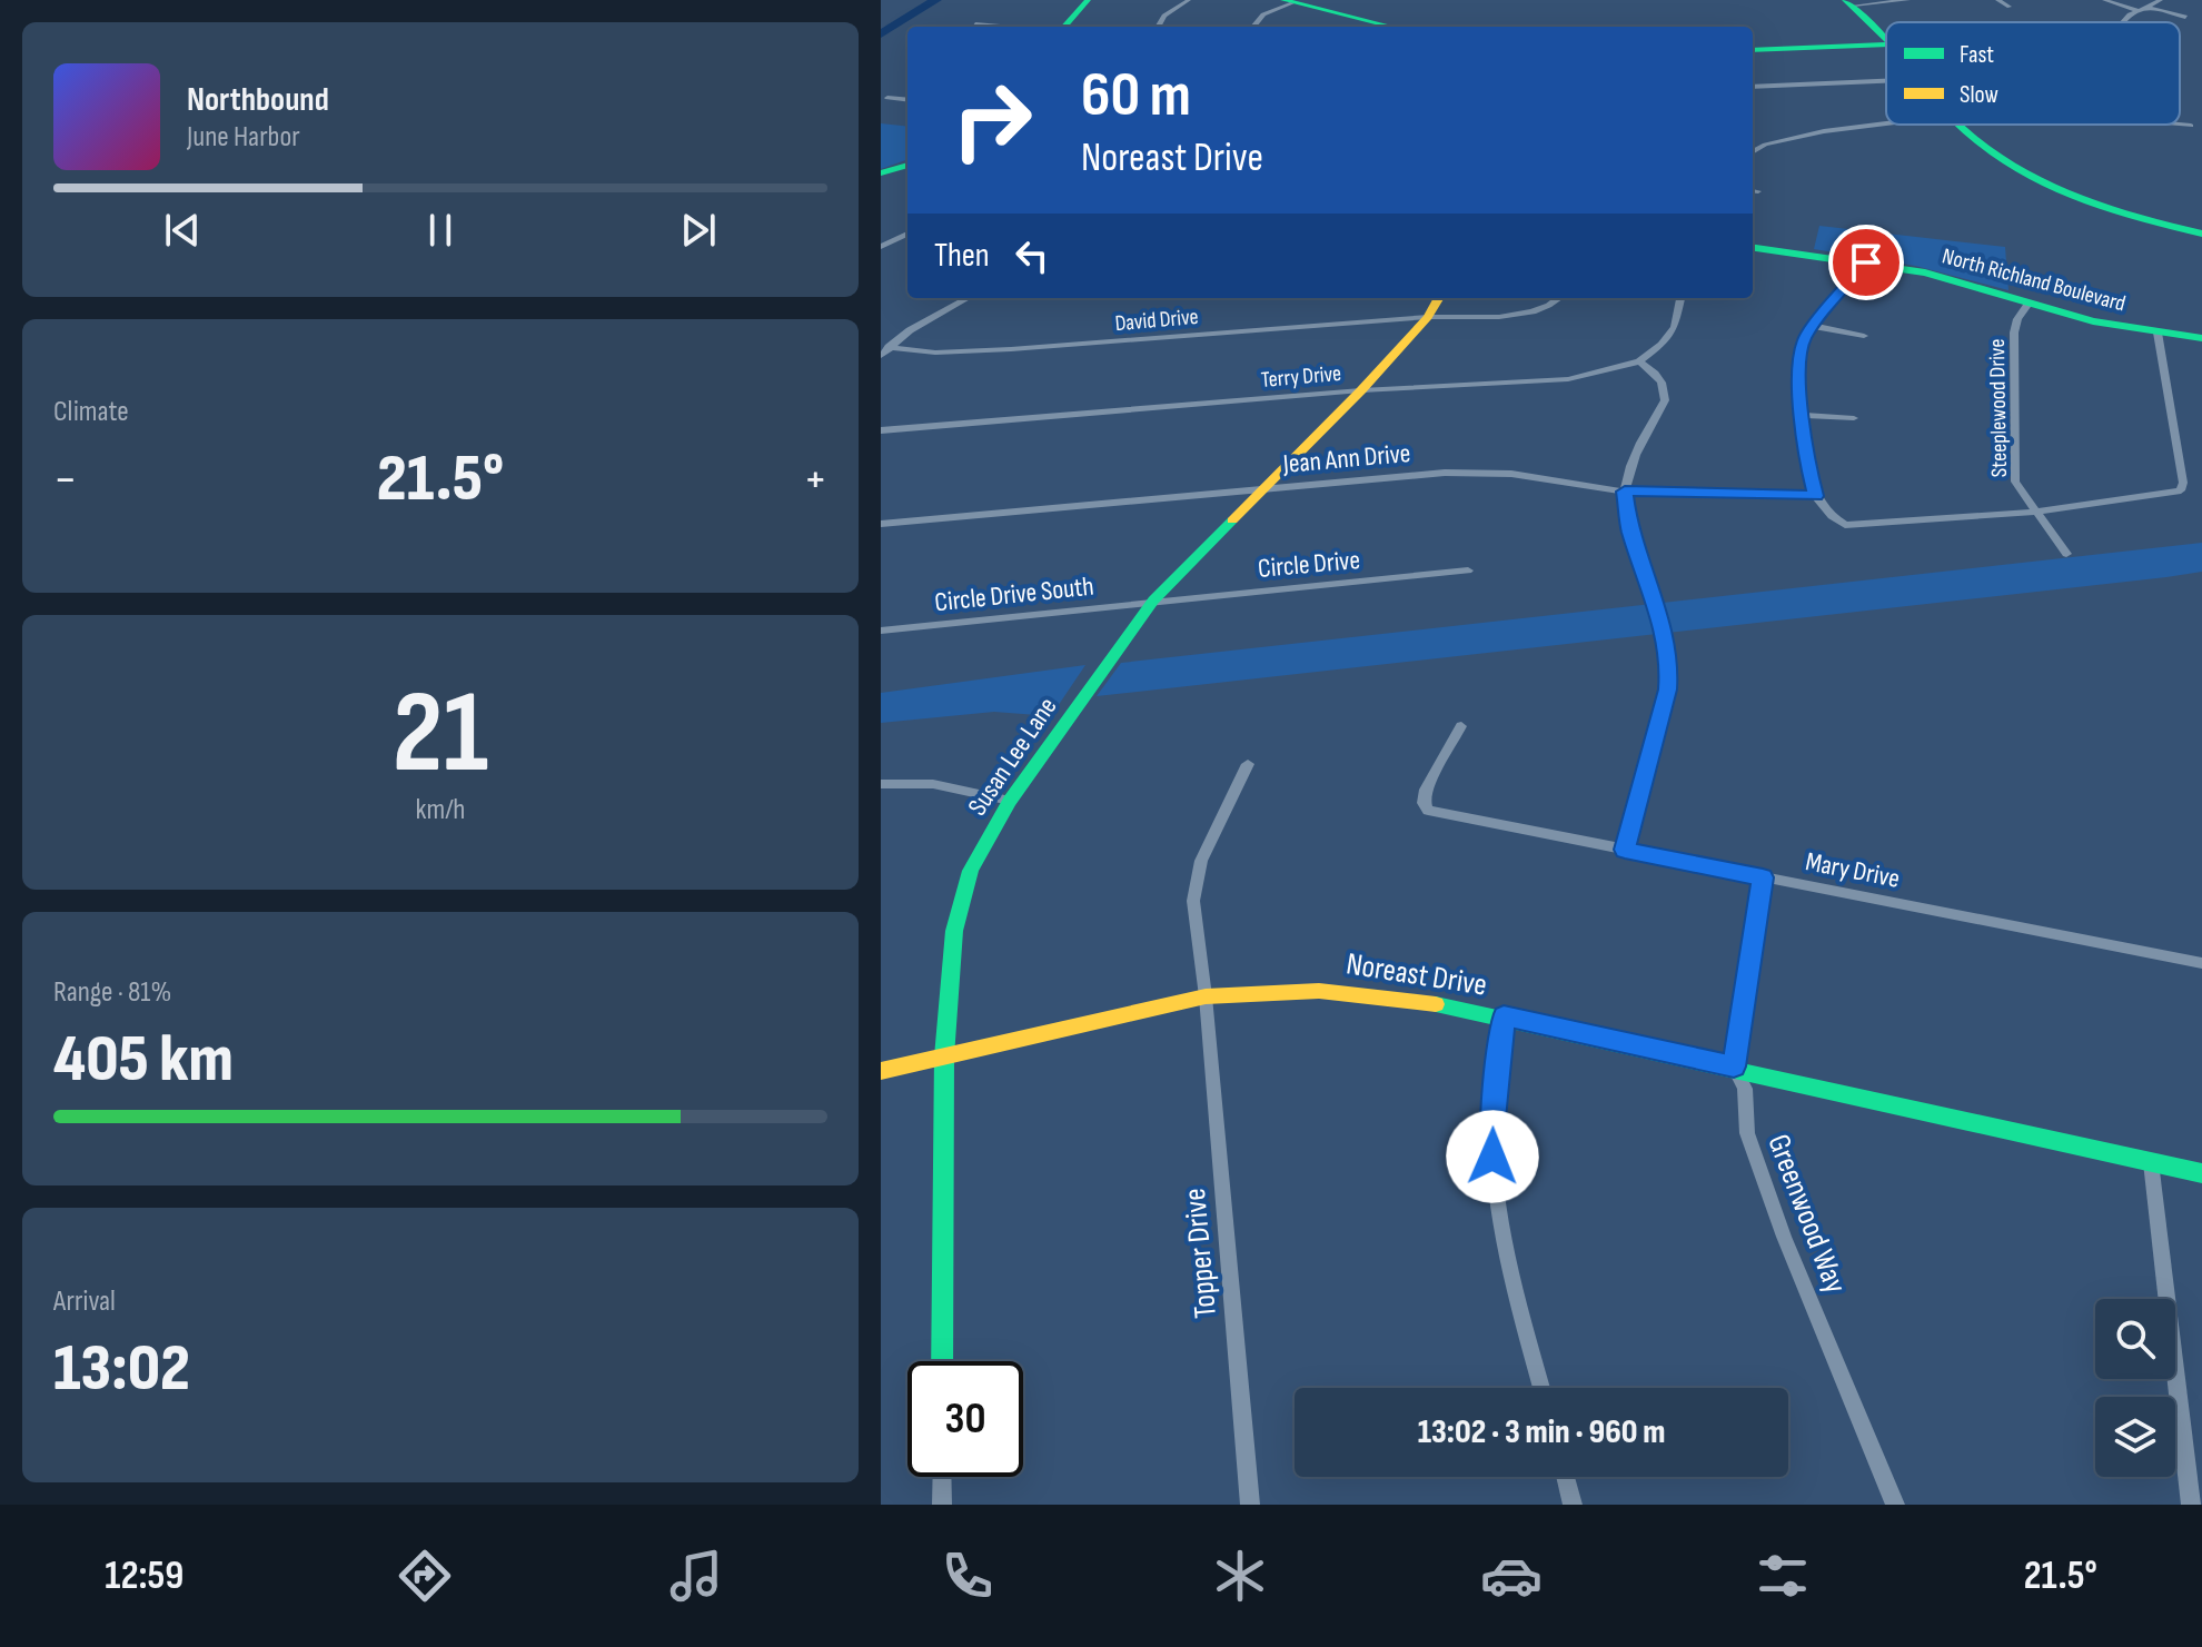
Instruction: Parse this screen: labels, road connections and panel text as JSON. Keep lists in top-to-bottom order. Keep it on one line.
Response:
{"streets":{"street":["North Richland Boulevard","David Drive","Terry Drive","Steeplewood Drive","Jean Ann Drive","Circle Drive","Circle Drive South","Susan Lee Lane","Mary Drive","Noreast Drive","Greenwood Way","Topper Drive"]},"crossings":[["North Richland Boulevard","Steeplewood Drive"],["David Drive","Susan Lee Lane"],["Terry Drive","Susan Lee Lane"],["Jean Ann Drive","Susan Lee Lane"],["Circle Drive","Circle Drive South"],["Circle Drive","Susan Lee Lane"],["Circle Drive South","Susan Lee Lane"],["Susan Lee Lane","Noreast Drive"],["Mary Drive","Greenwood Way"],["Noreast Drive","Greenwood Way"],["Noreast Drive","Topper Drive"]],"legend":["Fast","Slow"],"page":{"turn":["60 m","Noreast Drive"],"song":["Northbound","June Harbor"],"then":"Then","tile":["Climate",["21","km/h"],["Range · 81%","405 km"],["Arrival","13:02"]],"heat":["−","21.5°","+"],"limit":"30","trip":"13:02 · 3 min · 960 m","tabs":["12:59","21.5°"]}}
